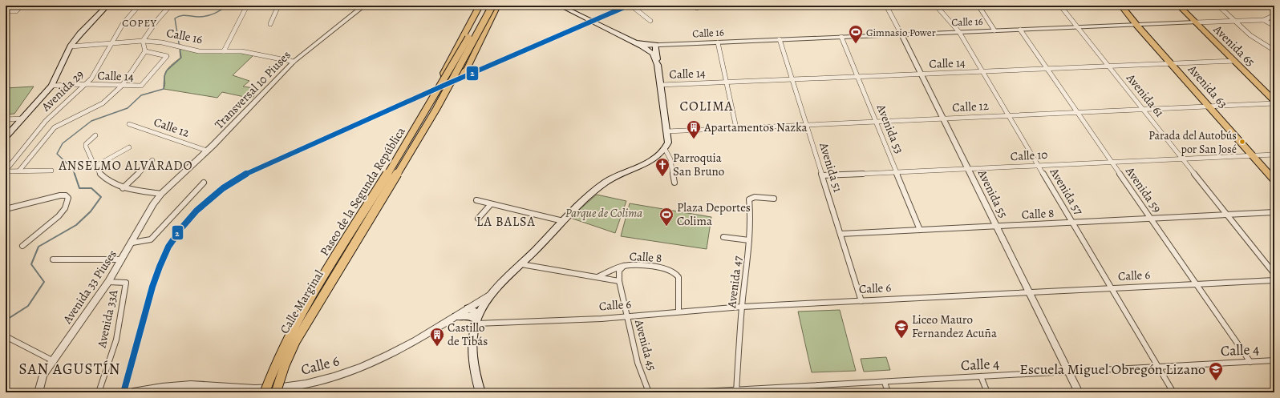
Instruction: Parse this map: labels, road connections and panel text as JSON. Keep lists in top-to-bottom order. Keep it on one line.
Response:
{"streets":{"main road":["Avenida 65","Avenida 63","Paseo de la Segunda República"],"street":["Calle 16","Calle 14","Transversal 10 Piuses","Avenida 29","Avenida 61","Calle 12","Avenida 53","Calle 10","Avenida 51","Avenida 59","Avenida 57","Avenida 55","Calle 8","Calle 6","Avenida 47","Avenida 33 Piuses","Calle Marginal","Avenida 33A","Avenida 45","Calle 4"]},"crossings":[["Calle 16","Avenida 65"],["Calle 16","Avenida 63"],["Calle 16","Transversal 10 Piuses"],["Calle 16","Avenida 29"],["Calle 16","Avenida 61"],["Calle 16","Avenida 53"],["Calle 16","Avenida 51"],["Calle 16","Avenida 59"],["Calle 16","Avenida 57"],["Calle 16","Avenida 55"],["Avenida 65","Calle 14"],["Calle 14","Avenida 63"],["Calle 14","Avenida 29"],["Calle 14","Avenida 61"],["Calle 14","Avenida 53"],["Calle 14","Avenida 51"],["Calle 14","Avenida 59"],["Calle 14","Avenida 57"],["Calle 14","Avenida 55"],["Avenida 63","Calle 12"],["Avenida 63","Calle 10"],["Transversal 10 Piuses","Calle 12"],["Transversal 10 Piuses","Avenida 33 Piuses"],["Avenida 61","Calle 12"],["Avenida 61","Calle 10"],["Avenida 61","Calle 8"],["Calle 12","Avenida 53"],["Calle 12","Avenida 51"],["Calle 12","Avenida 59"],["Calle 12","Avenida 57"],["Calle 12","Avenida 55"],["Avenida 53","Calle 10"],["Avenida 53","Calle 8"],["Calle 10","Avenida 51"],["Calle 10","Avenida 59"],["Calle 10","Avenida 57"],["Calle 10","Avenida 55"],["Avenida 51","Calle 8"],["Avenida 51","Calle 6"],["Avenida 59","Calle 8"],["Avenida 59","Calle 6"],["Avenida 59","Calle 4"],["Paseo de la Segunda República","Calle 6"],["Paseo de la Segunda República","Calle Marginal"],["Avenida 57","Calle 8"],["Avenida 57","Calle 6"],["Avenida 57","Calle 4"],["Avenida 55","Calle 8"],["Avenida 55","Calle 6"],["Avenida 55","Calle 4"],["Calle 8","Calle 6"],["Calle 8","Avenida 45"],["Calle 6","Avenida 47"],["Calle 6","Calle Marginal"],["Calle 6","Avenida 45"],["Avenida 47","Calle 4"],["Avenida 33 Piuses","Avenida 33A"]],"districts":["COPEY","COLIMA","ANSELMO ALVARADO","LA BALSA","SAN AGUSTÍN"],"parks":["Parque de Colima"],"places":{"sports":["Gimnasio Power","Plaza Deportes Colima"],"building":["Apartamentos Nazka","Castillo de Tibás"],"other":["Parada del Autobús por San José"],"church":["Parroquia San Bruno"],"school or university":["Liceo Mauro Fernandez Acuña","Escuela Miguel Obregón Lizano"]},"lines":["transit line 2"]}
